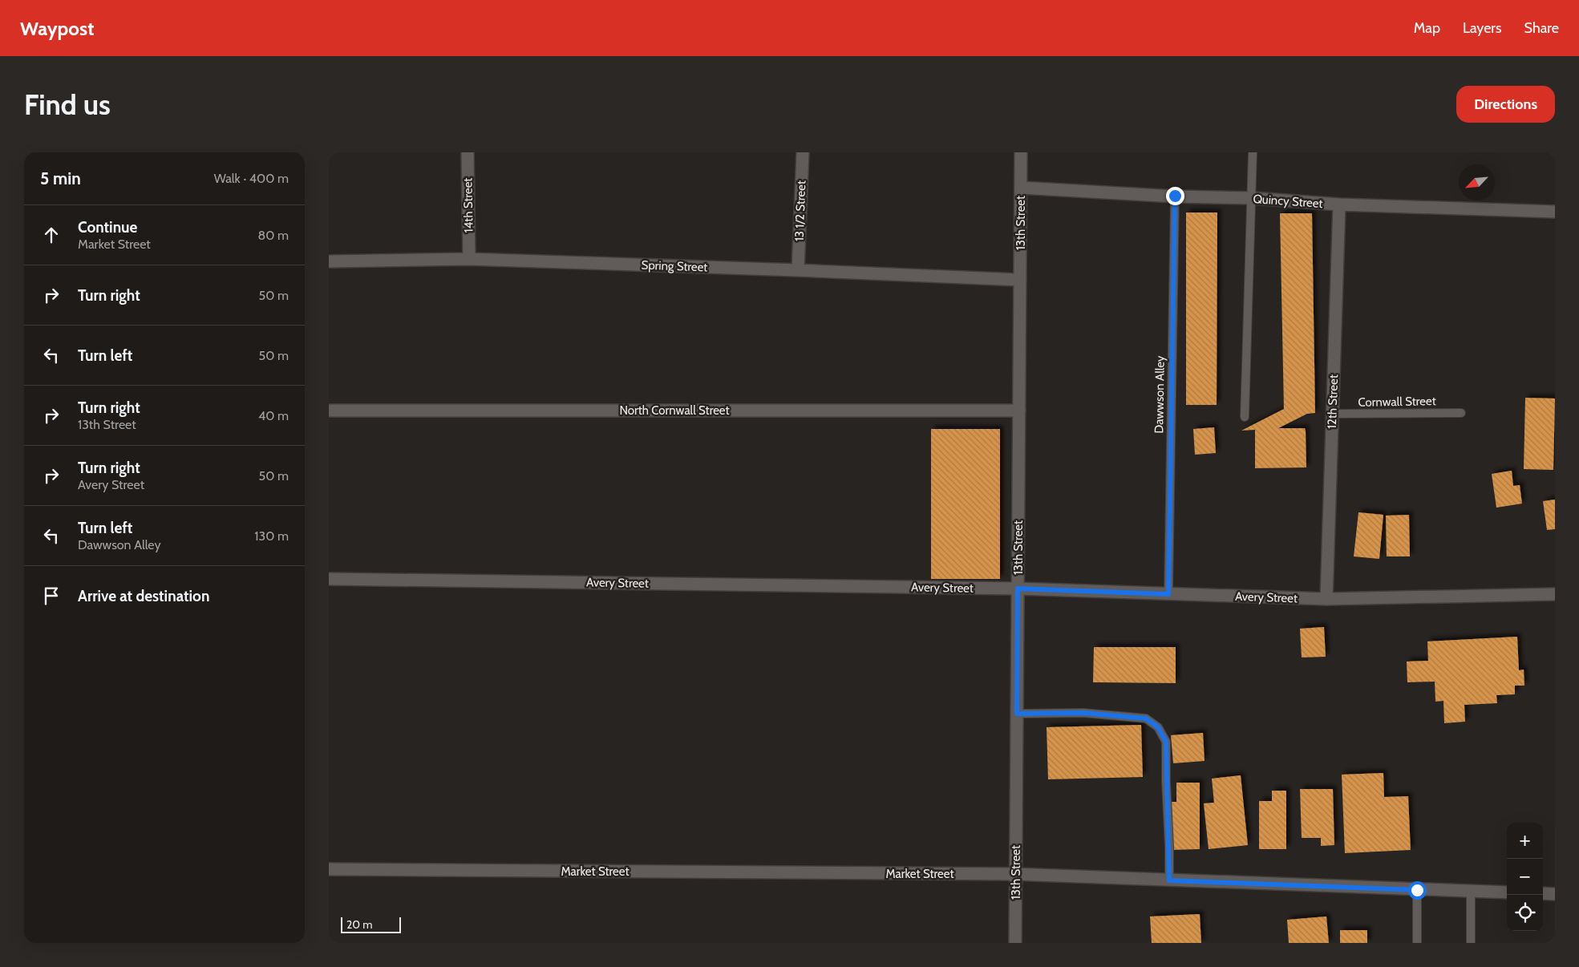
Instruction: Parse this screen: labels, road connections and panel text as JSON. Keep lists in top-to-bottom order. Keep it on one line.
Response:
{"streets":{"street":["Quincy Street","14th Street","13 1/2 Street","13th Street","Spring Street","12th Street","North Cornwall Street","Avery Street","Market Street"],"lane":["Dawwson Alley","Cornwall Street"]},"crossings":[["Quincy Street","13th Street"],["Quincy Street","Dawwson Alley"],["Quincy Street","12th Street"],["14th Street","Spring Street"],["13 1/2 Street","Spring Street"],["13th Street","Spring Street"],["13th Street","North Cornwall Street"],["13th Street","Avery Street"],["13th Street","Market Street"],["Dawwson Alley","Avery Street"],["12th Street","Cornwall Street"],["12th Street","Avery Street"]],"scale_bar":"20 m","north":"bottom left","page":{"header":"Waypost","nav":["Map","Layers","Share"],"buttons":"Directions","title":"Find us","heading":["5 min","Walk · 400 m"],"list":[["Continue","Market Street","80 m"],["Turn right","50 m"],["Turn left","50 m"],["Turn right","13th Street","40 m"],["Turn right","Avery Street","50 m"],["Turn left","Dawwson Alley","130 m"],"Arrive at destination"],"map_buttons":["+","−"],"scale":"20 m"}}
